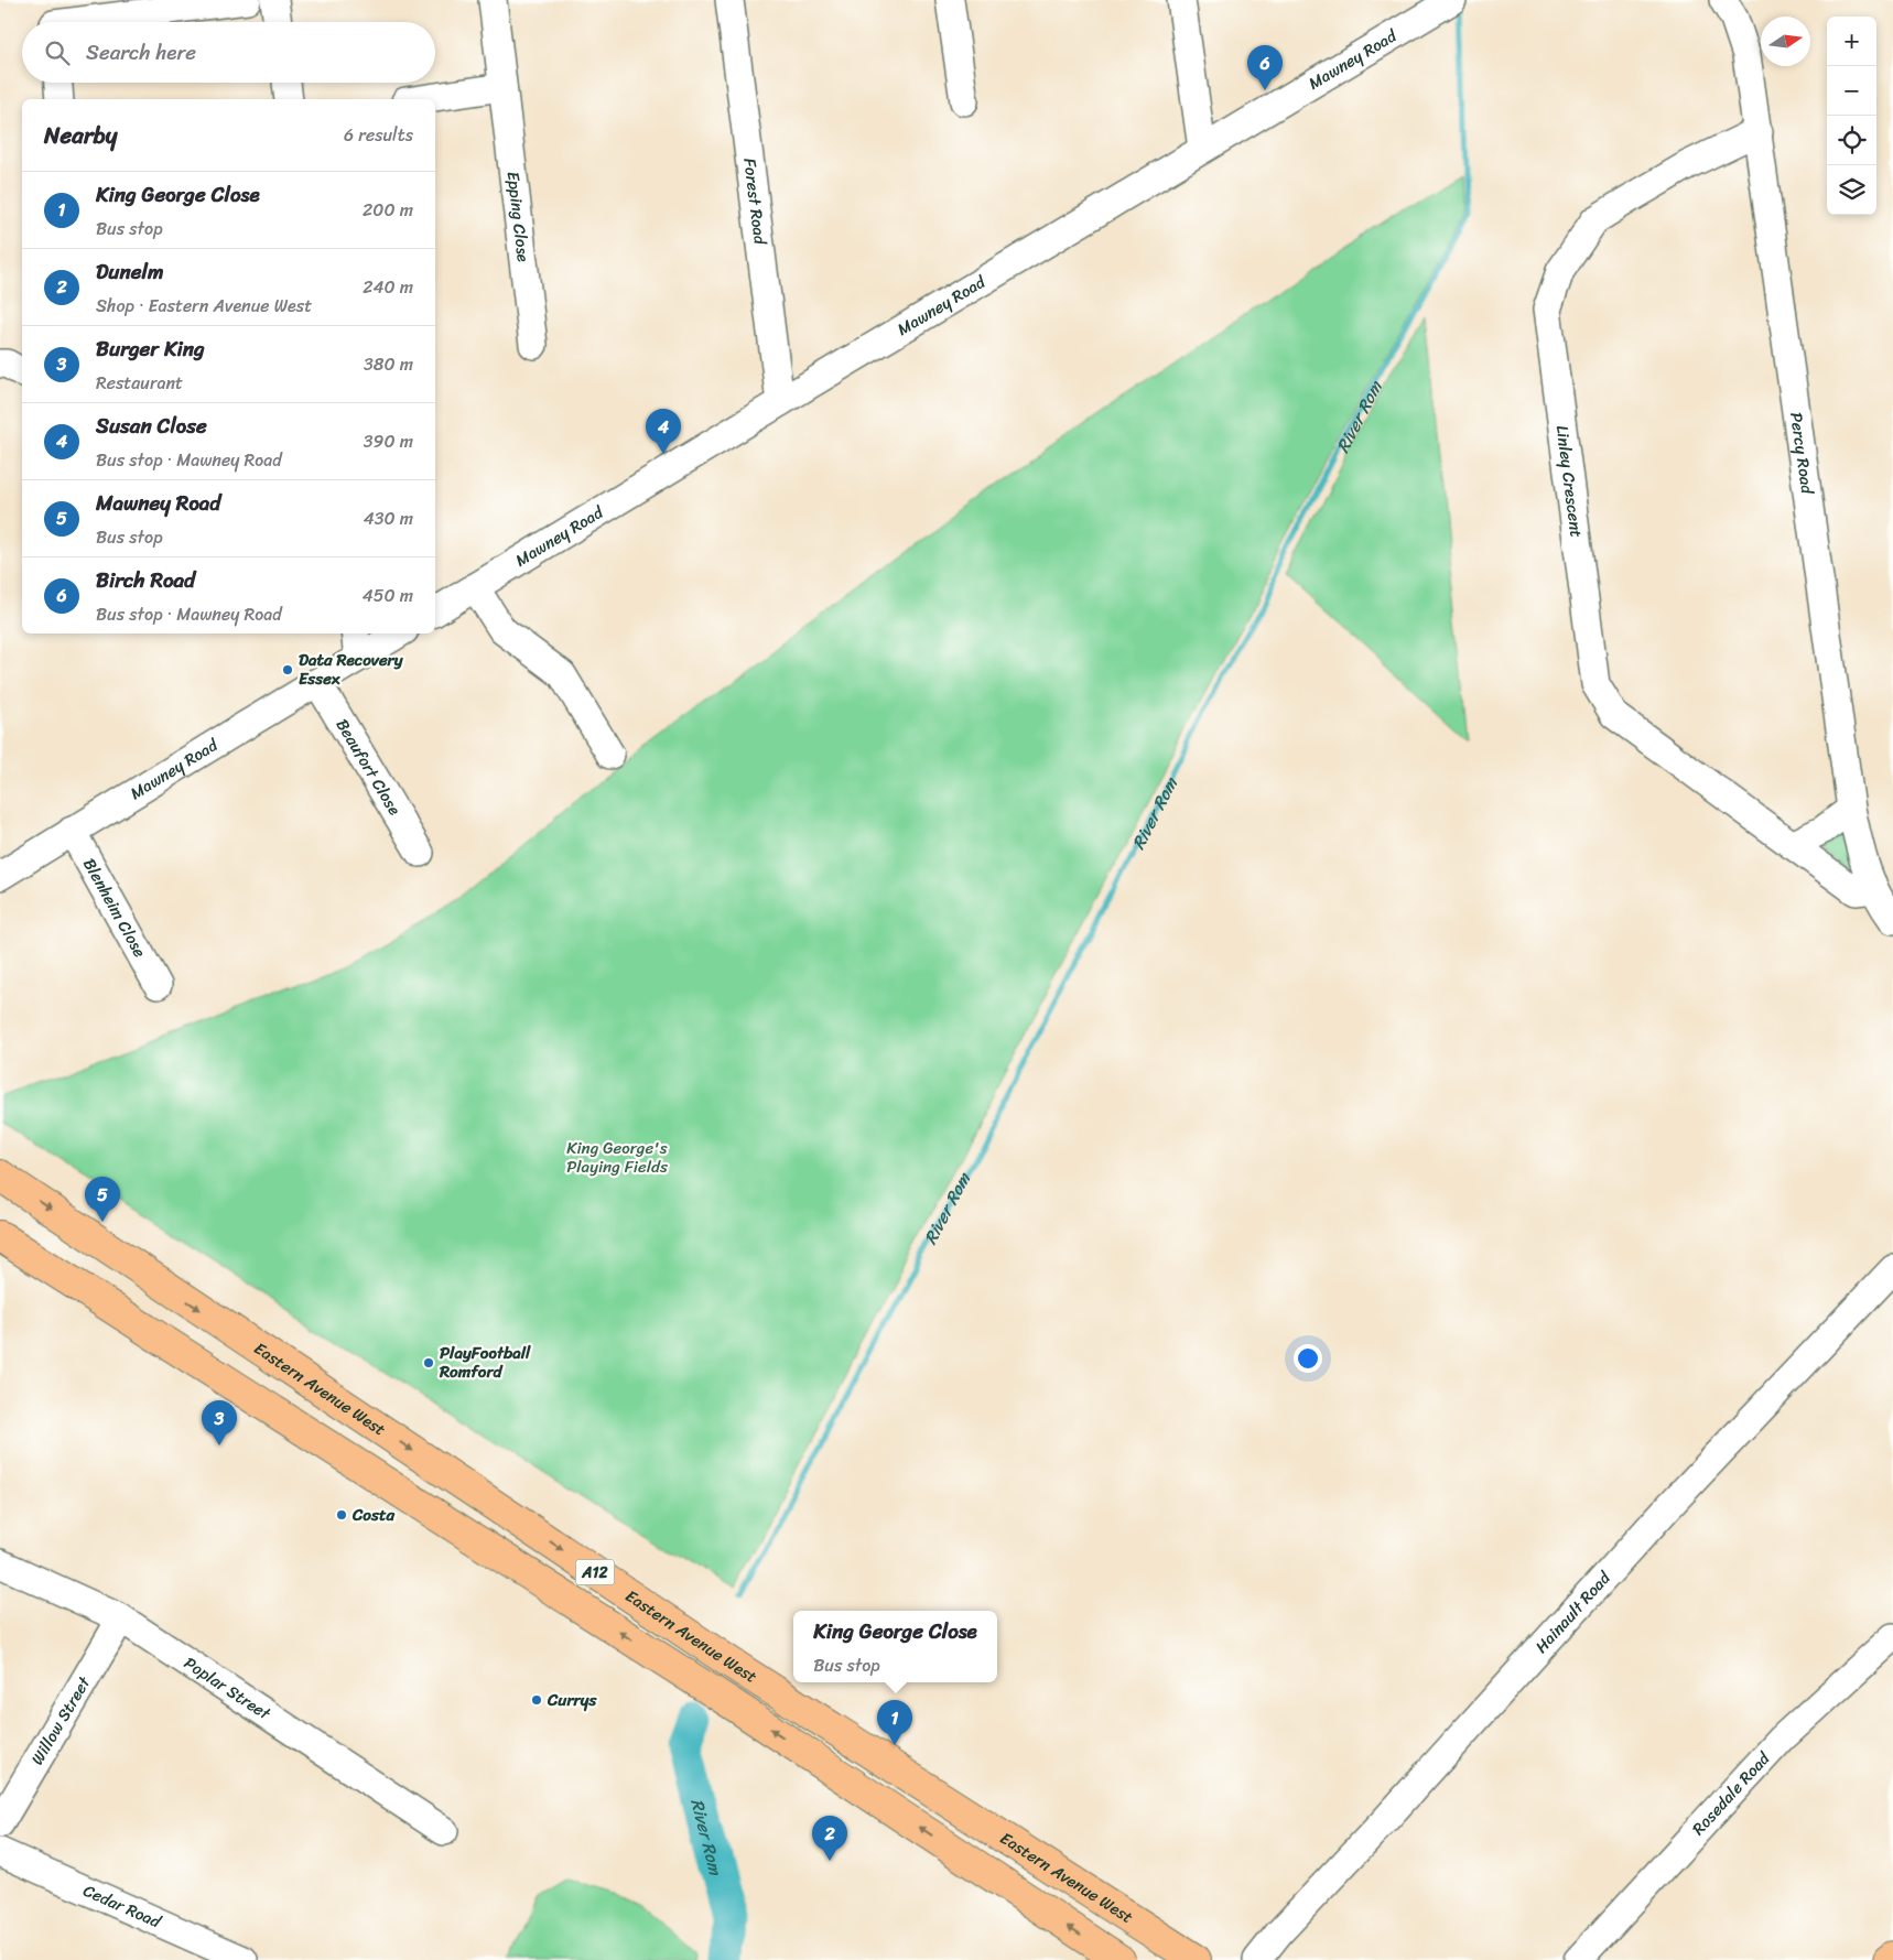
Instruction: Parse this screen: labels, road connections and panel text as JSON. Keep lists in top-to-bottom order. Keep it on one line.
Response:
{"streets":{"main road":["Eastern Avenue West","A12"],"street":["Mawney Road","Forest Road","Epping Close","Percy Road","Linley Crescent","Beaufort Close","Blenheim Close","Hainault Road","Poplar Street","Willow Street","Rosedale Road","Cedar Road"]},"crossings":[["Mawney Road","Forest Road"],["Mawney Road","Beaufort Close"],["Mawney Road","Blenheim Close"],["Percy Road","Linley Crescent"],["Poplar Street","Willow Street"]],"water":["River Rom"],"parks":["King George's Playing Fields"],"places":["Data Recovery Essex","PlayFootball Romford","Costa","Currys"],"north":"right","page":{"map_buttons":["+","−"],"search":"Search here","pins":["6","4","5","3","1","2"],"heading":["Nearby","6 results"],"list":[{"mark":"1","name":"King George Close","note":"Bus stop","value":"200 m"},{"mark":"2","name":"Dunelm","note":"Shop · Eastern Avenue West","value":"240 m"},{"mark":"3","name":"Burger King","note":"Restaurant","value":"380 m"},{"mark":"4","name":"Susan Close","note":"Bus stop · Mawney Road","value":"390 m"},{"mark":"5","name":"Mawney Road","note":"Bus stop","value":"430 m"},{"mark":"6","name":"Birch Road","note":"Bus stop · Mawney Road","value":"450 m"}],"popup":["King George Close","Bus stop"]}}
